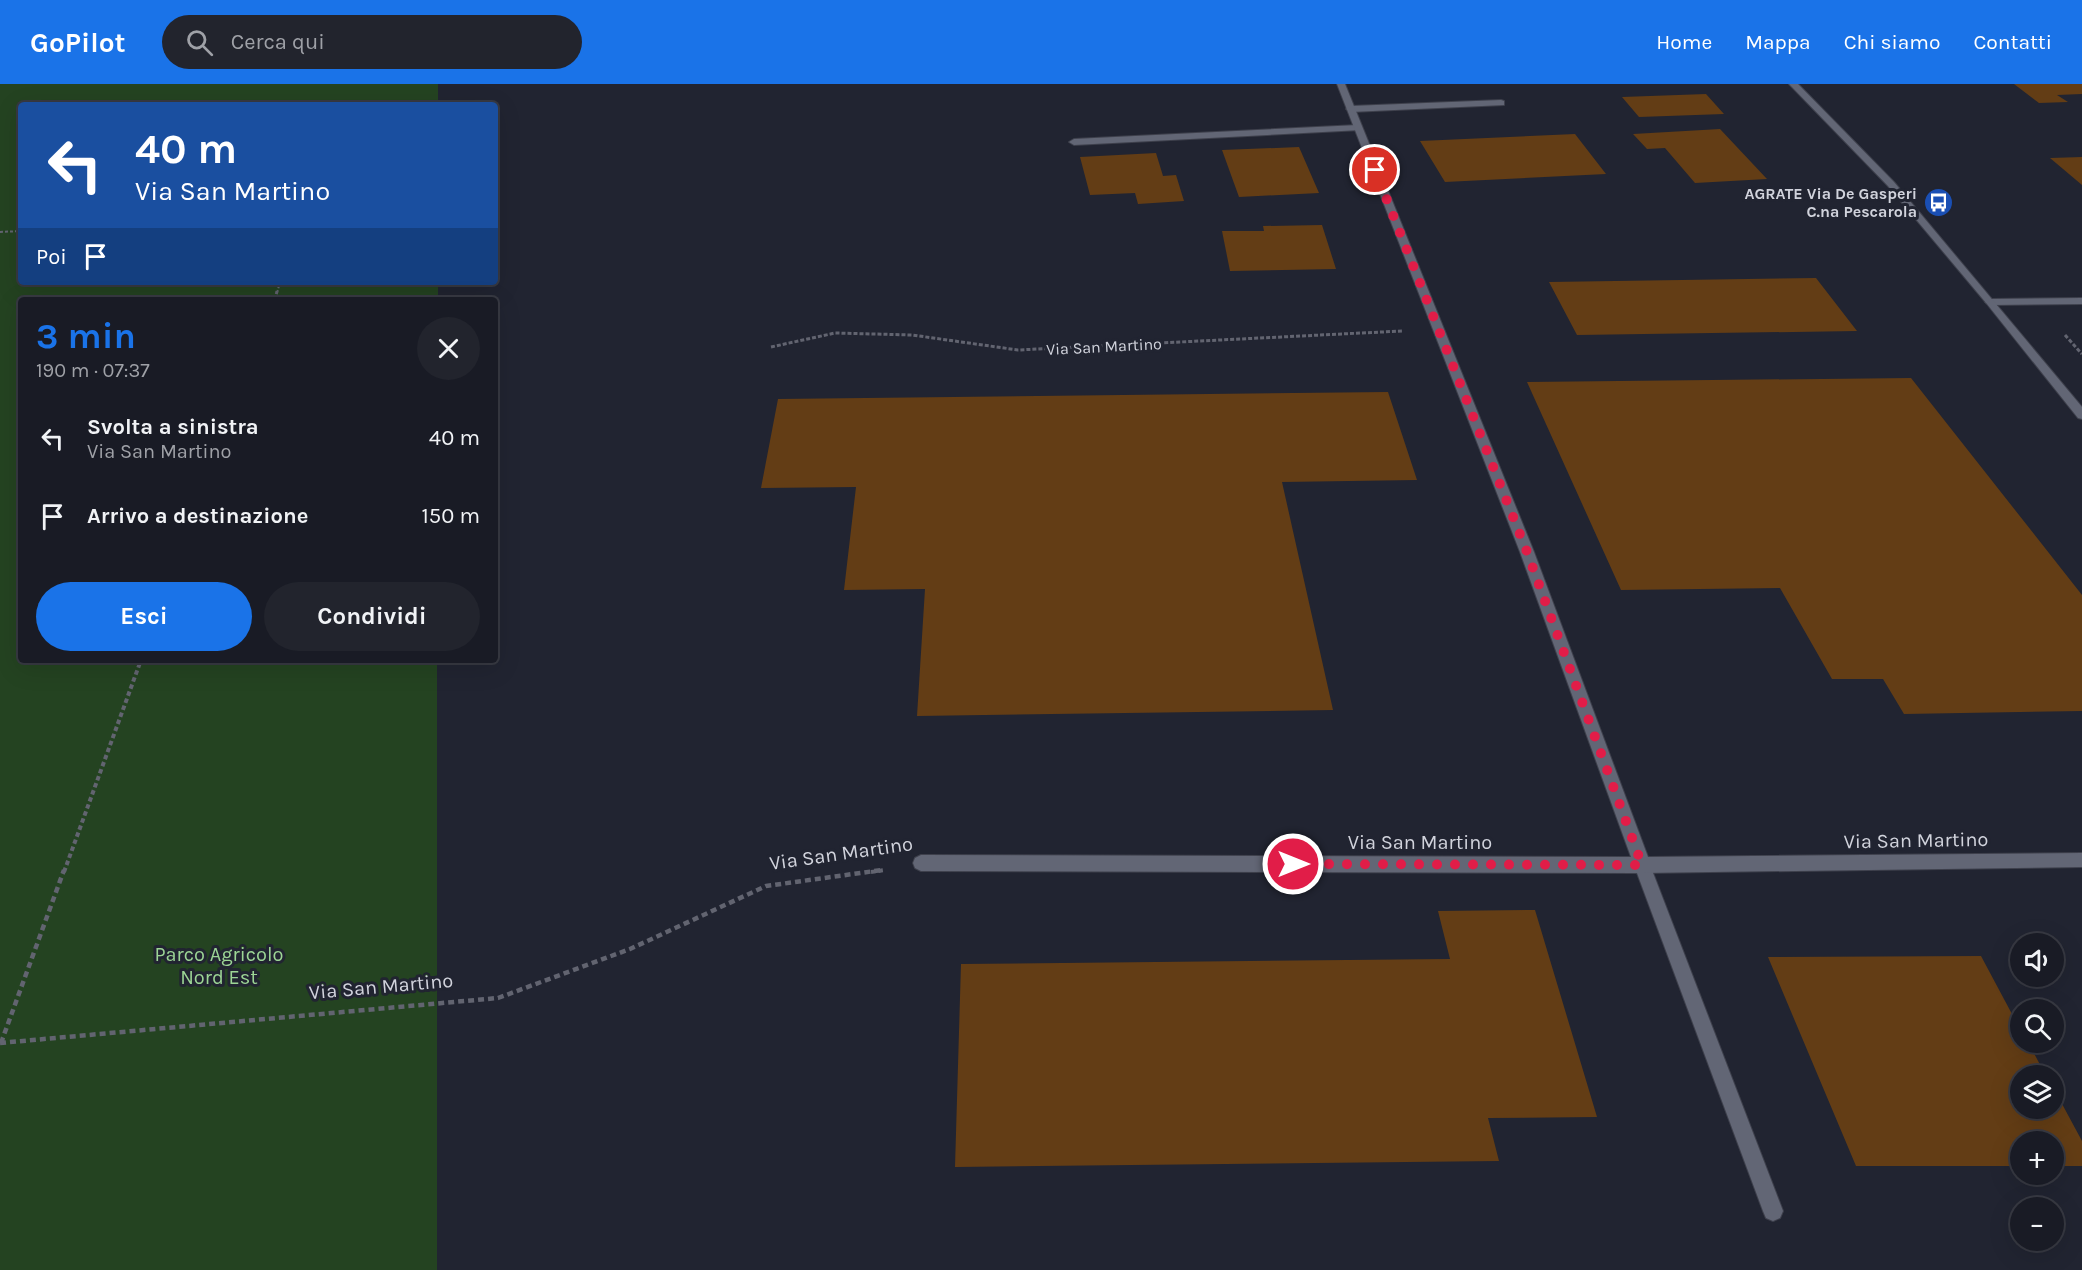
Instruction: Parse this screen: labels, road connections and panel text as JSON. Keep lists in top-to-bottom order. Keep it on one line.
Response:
{"streets":{"street":["Via San Martino"]},"parks":["Parco Agricolo Nord Est"],"places":{"bus stop":["AGRATE Via De Gasperi C.na Pescarola"]},"page":{"header":"GoPilot","search":"Cerca qui","nav":["Home","Mappa","Chi siamo","Contatti"],"turn":["40 m","Via San Martino"],"then":"Poi","heading":["3 min","190 m · 07:37"],"list":[{"name":"Svolta a sinistra","note":"Via San Martino","value":"40 m"},{"name":"Arrivo a destinazione","value":"150 m"}],"buttons":["Esci","Condividi"],"map_buttons":["+","−"]}}
